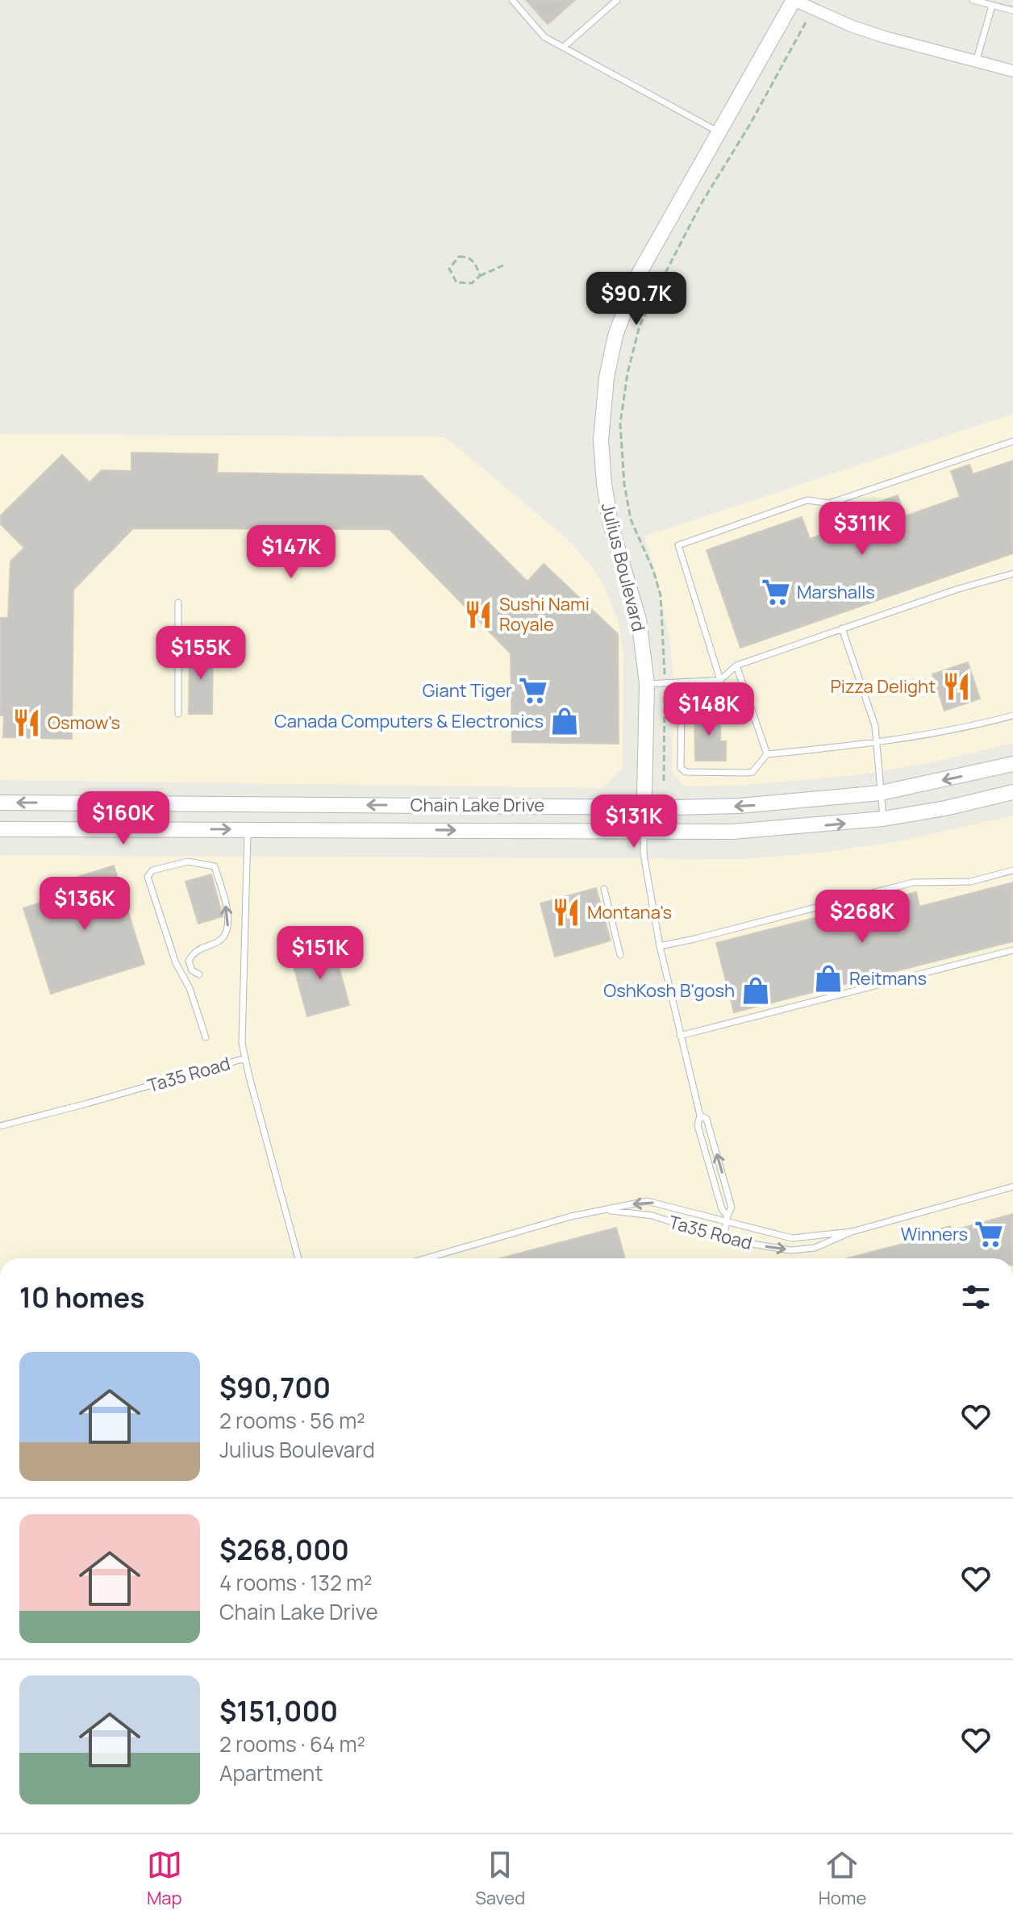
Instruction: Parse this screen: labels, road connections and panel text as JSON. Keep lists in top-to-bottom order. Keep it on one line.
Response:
{"streets":{"street":["Julius Boulevard","Chain Lake Drive"],"lane":["Ta35 Road"]},"crossings":[["Julius Boulevard","Chain Lake Drive"]],"places":{"supermarket":["Marshalls","Giant Tiger","Winners"],"restaurant":["Sushi Nami Royale","Pizza Delight","Osmow's","Montana's"],"shop":["Canada Computers & Electronics","Reitmans","OshKosh B'gosh"]},"page":{"price":["$90.7K","$311K","$147K","$155K","$148K","$160K","$131K","$136K","$268K","$151K"],"heading":"10 homes","list":[{"name":"$90,700","note":"2 rooms · 56 m² · Julius Boulevard"},{"name":"$268,000","note":"4 rooms · 132 m² · Chain Lake Drive"},{"name":"$151,000","note":"2 rooms · 64 m² · Apartment"}],"tabs":["Map","Saved","Home"]}}
